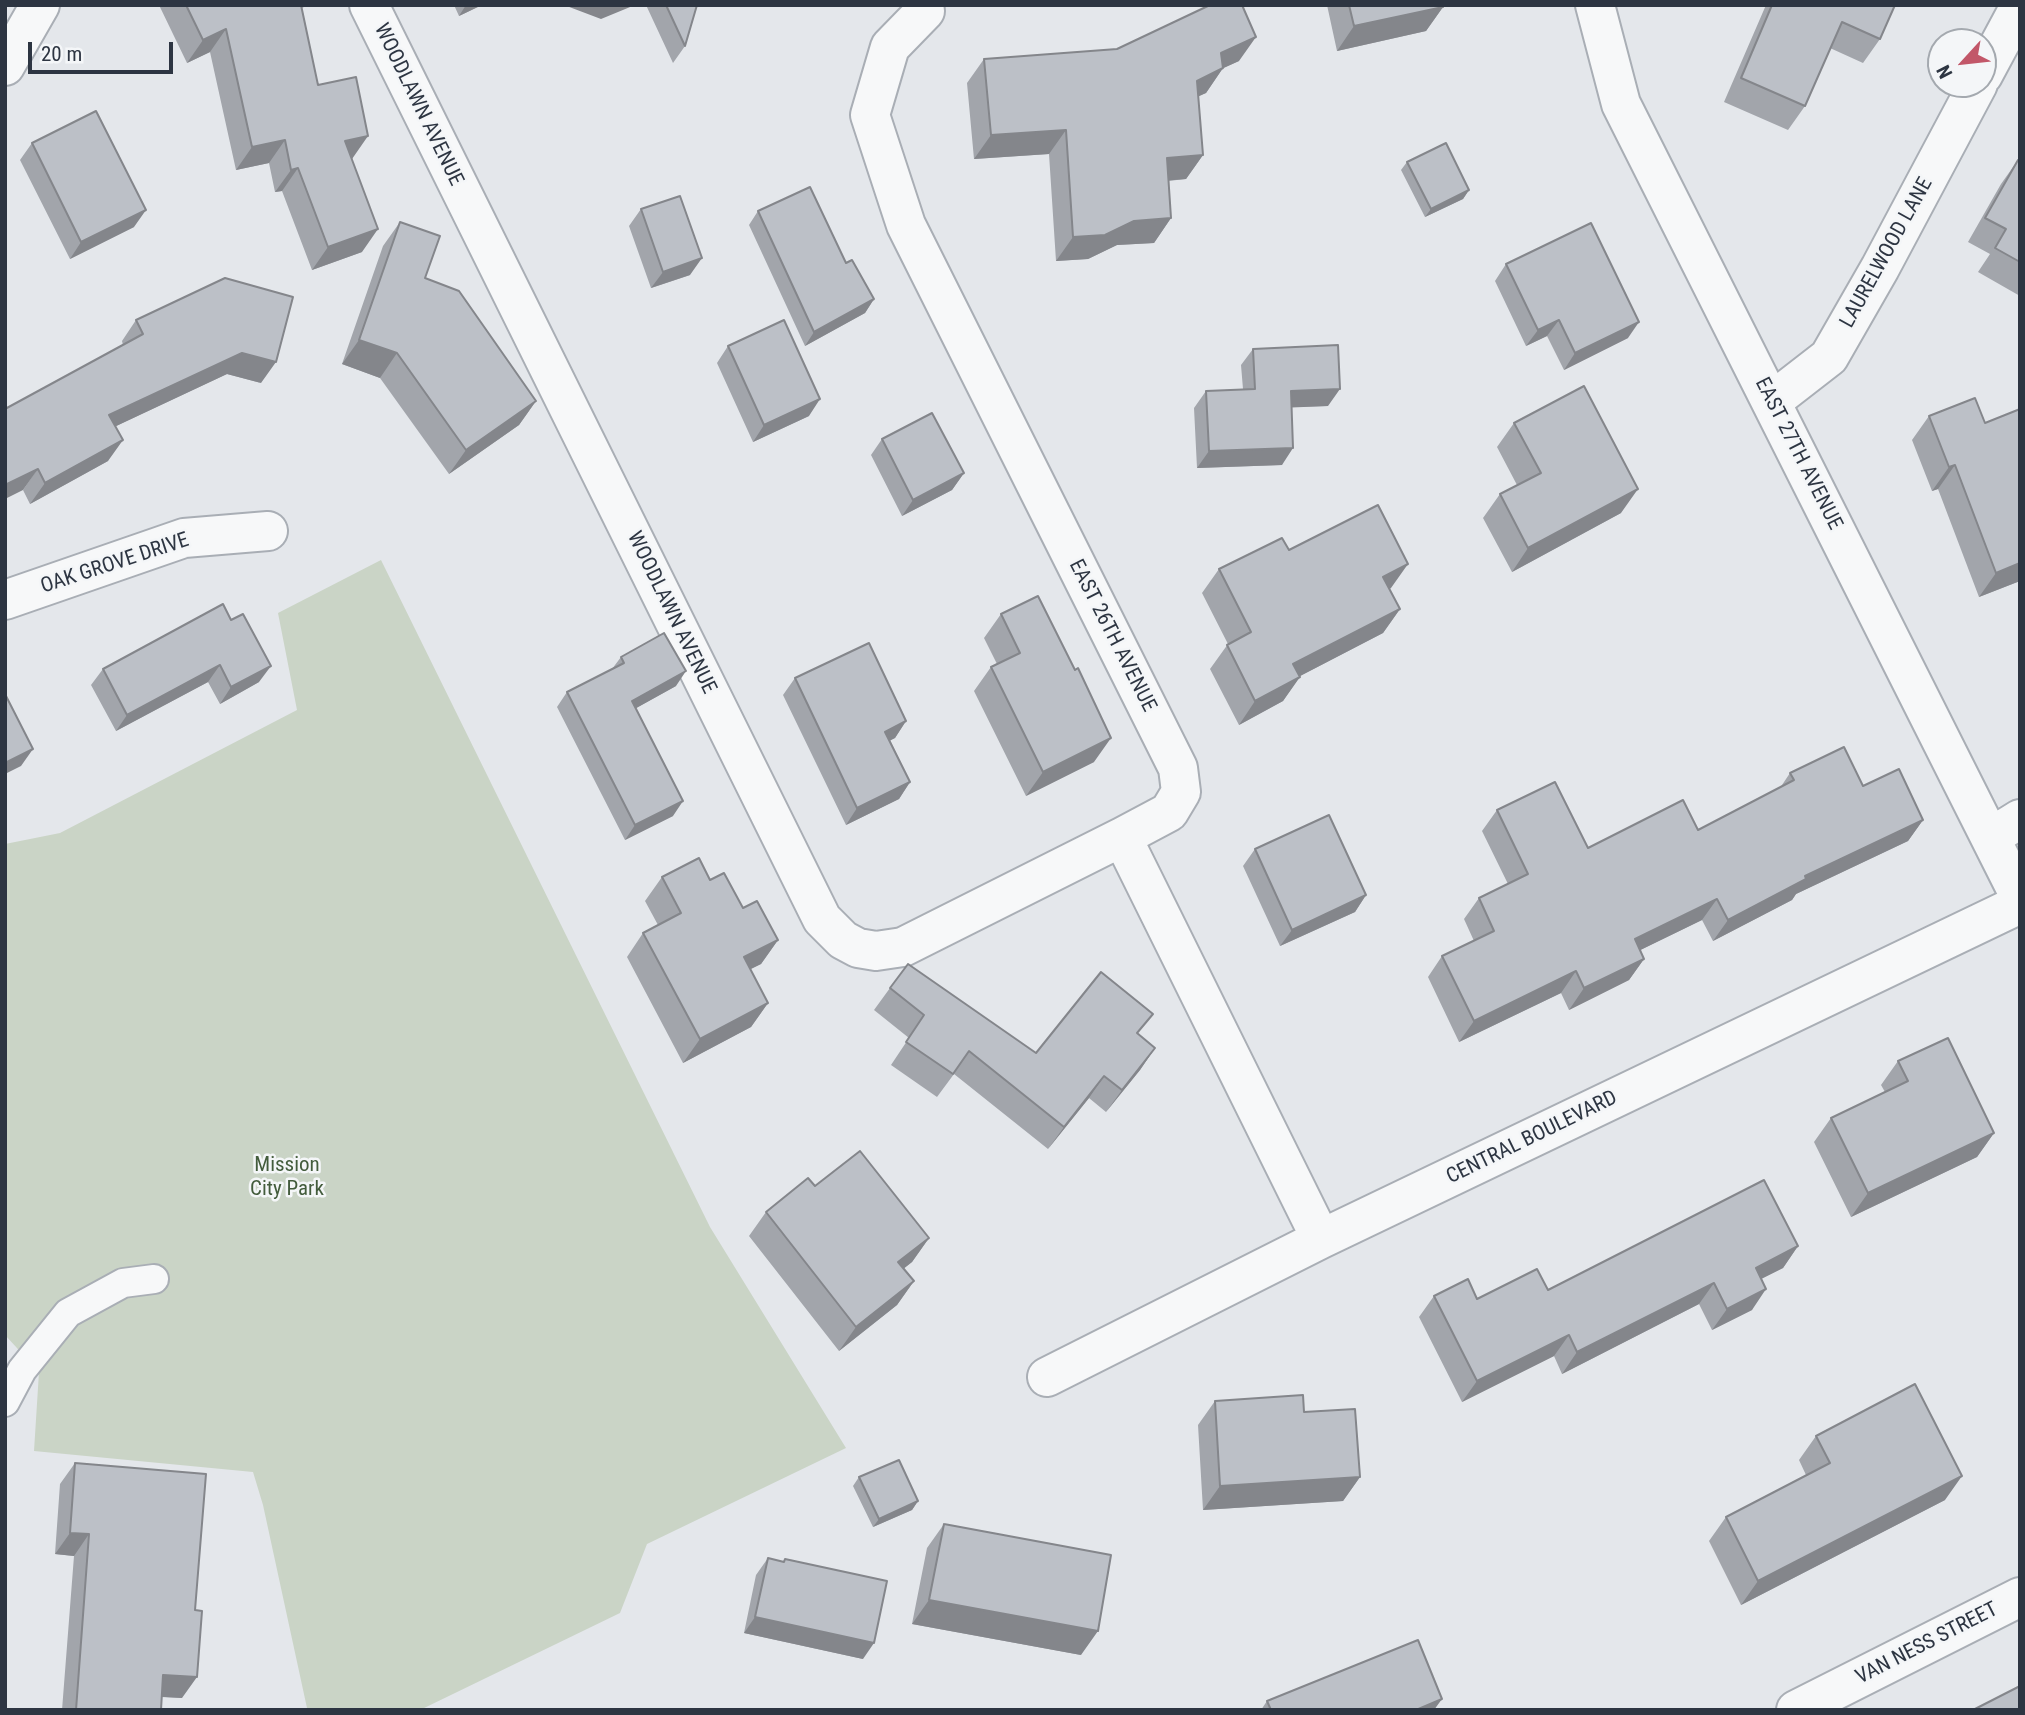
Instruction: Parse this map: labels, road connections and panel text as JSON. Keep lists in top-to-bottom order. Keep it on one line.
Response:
{"streets":{"street":["WOODLAWN AVENUE","LAURELWOOD LANE","EAST 27TH AVENUE","OAK GROVE DRIVE","EAST 26TH AVENUE","CENTRAL BOULEVARD","VAN NESS STREET"]},"crossings":[["WOODLAWN AVENUE","EAST 26TH AVENUE"],["LAURELWOOD LANE","EAST 27TH AVENUE"]],"parks":["Mission City Park"],"scale_bar":"20 m","north":"bottom left"}
